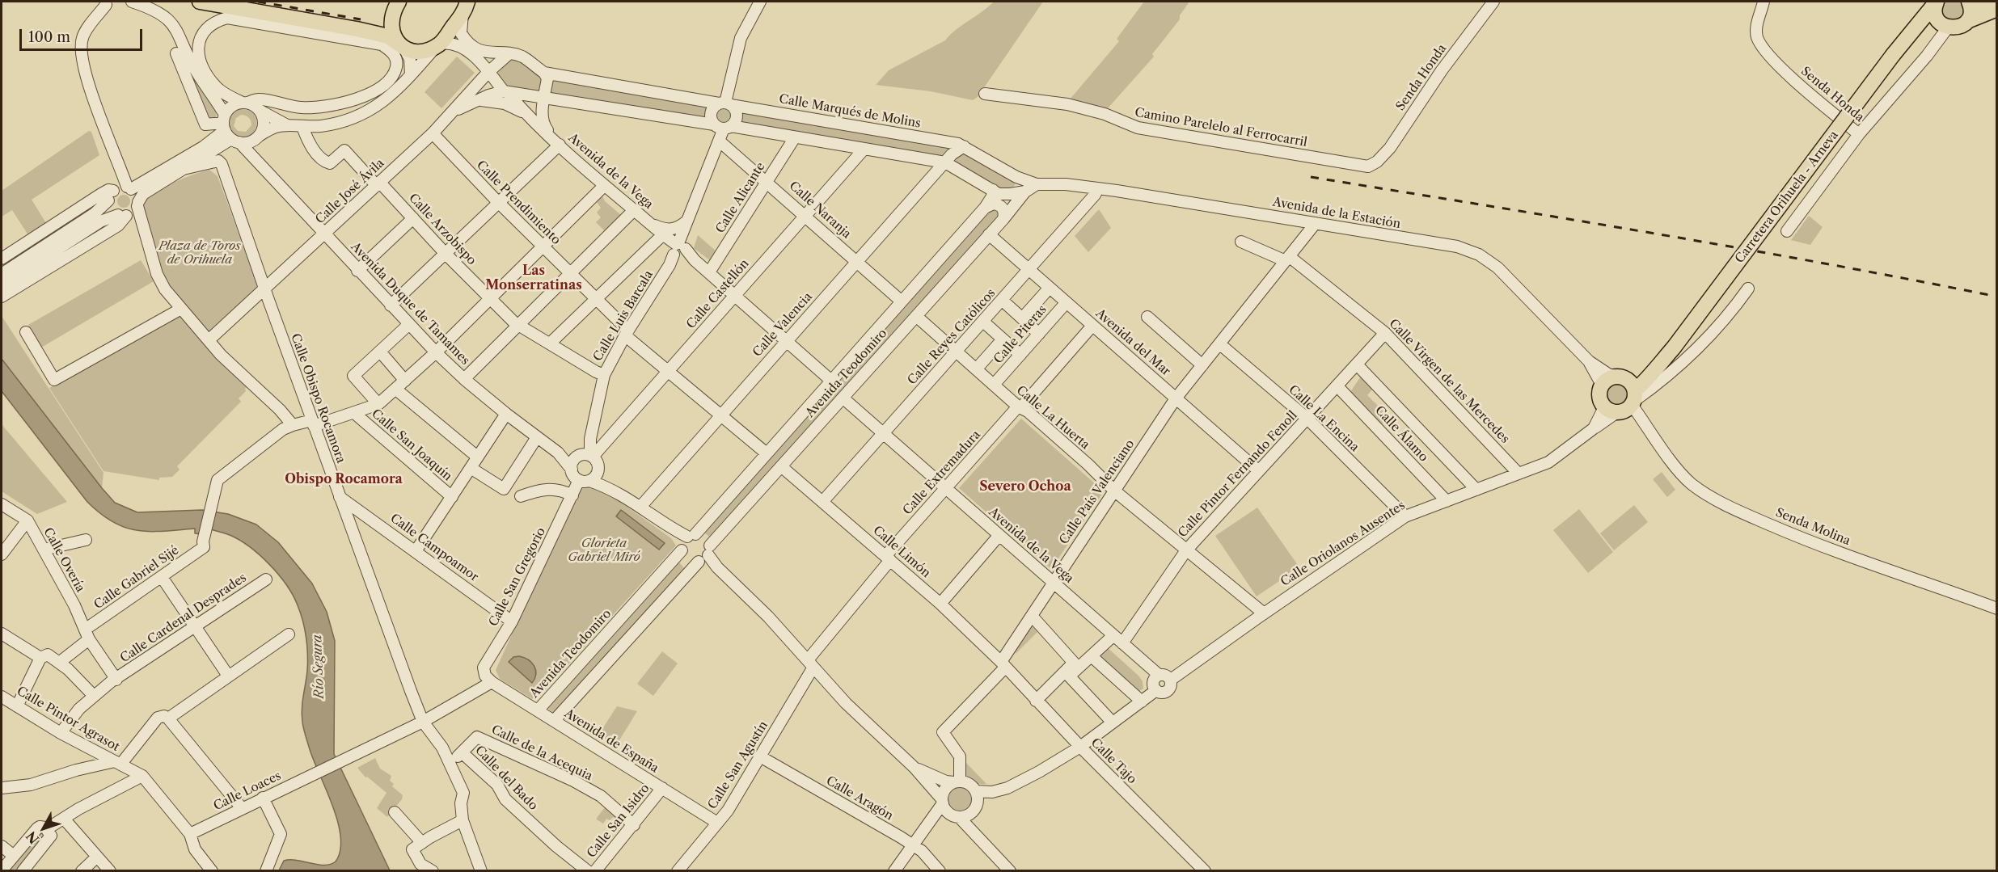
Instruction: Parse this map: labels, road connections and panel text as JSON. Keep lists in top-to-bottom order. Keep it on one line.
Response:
{"streets":{"main road":["Carretera Orihuela - Arneva"],"street":["Senda Honda","Calle Marqués de Molins","Camino Parelelo al Ferrocarril","Avenida de la Vega","Calle José Ávila","Calle Alicante","Calle Prendimiento","Calle Naranja","Avenida de la Estación","Calle Arzobispo","Calle Castellón","Avenida Duque de Tamames","Calle Luis Barcala","Calle Valencia","Calle Piteras","Calle Reyes Católicos","Avenida del Mar","Avenida Teodomiro","Calle Virgen de las Mercedes","Calle Obispo Rocamora","Calle La Huerta","Calle La Encina","Calle Álamo","Calle San Joaquín","Calle Extremadura","Calle Pintor Fernando Fenoll","Calle País Valenciano","Senda Molina","Calle Oriolanos Ausentes","Calle Campoamor","Calle Limón","Calle Overía","Calle San Gregorio","Calle Gabriel Sijé","Calle Cardenal Desprades","Calle Pintor Agrasot","Avenida de España","Calle de la Acequia","Calle Tajo","Calle San Agustín","Calle del Bado","Calle Loaces","Calle Aragón","Calle San Isidro"]},"crossings":[["Senda Honda","Camino Parelelo al Ferrocarril"],["Calle Marqués de Molins","Avenida de la Estación"],["Calle Marqués de Molins","Avenida Teodomiro"],["Avenida de la Vega","Calle José Ávila"],["Avenida de la Vega","Calle Luis Barcala"],["Avenida de la Vega","Calle Reyes Católicos"],["Avenida de la Vega","Avenida Teodomiro"],["Avenida de la Vega","Calle Extremadura"],["Avenida de la Vega","Calle Pintor Fernando Fenoll"],["Avenida de la Vega","Calle País Valenciano"],["Avenida de la Vega","Calle Oriolanos Ausentes"],["Calle José Ávila","Calle Prendimiento"],["Calle José Ávila","Calle Arzobispo"],["Calle José Ávila","Avenida Duque de Tamames"],["Calle José Ávila","Calle Obispo Rocamora"],["Carretera Orihuela - Arneva","Avenida de la Estación"],["Carretera Orihuela - Arneva","Senda Molina"],["Carretera Orihuela - Arneva","Calle Oriolanos Ausentes"],["Calle Alicante","Calle Naranja"],["Calle Prendimiento","Calle Luis Barcala"],["Calle Naranja","Calle Castellón"],["Calle Naranja","Calle Valencia"],["Calle Naranja","Avenida Teodomiro"],["Avenida de la Estación","Calle Reyes Católicos"],["Avenida de la Estación","Avenida Teodomiro"],["Avenida de la Estación","Calle País Valenciano"],["Calle Arzobispo","Calle Luis Barcala"],["Calle Castellón","Avenida Duque de Tamames"],["Calle Castellón","Calle Luis Barcala"],["Avenida Duque de Tamames","Calle Luis Barcala"],["Avenida Duque de Tamames","Calle San Gregorio"],["Calle Piteras","Avenida del Mar"],["Calle Piteras","Calle La Huerta"],["Calle Reyes Católicos","Avenida del Mar"],["Calle Reyes Católicos","Calle La Huerta"],["Calle Reyes Católicos","Calle Limón"],["Avenida del Mar","Avenida Teodomiro"],["Avenida del Mar","Calle Extremadura"],["Avenida del Mar","Calle Pintor Fernando Fenoll"],["Avenida del Mar","Calle País Valenciano"],["Avenida Teodomiro","Calle La Huerta"],["Avenida Teodomiro","Calle Limón"],["Avenida Teodomiro","Avenida de España"],["Calle Virgen de las Mercedes","Calle Pintor Fernando Fenoll"],["Calle Virgen de las Mercedes","Calle País Valenciano"],["Calle Virgen de las Mercedes","Calle Oriolanos Ausentes"],["Calle Obispo Rocamora","Calle Campoamor"],["Calle Obispo Rocamora","Calle del Bado"],["Calle Obispo Rocamora","Calle Loaces"],["Calle La Huerta","Calle Extremadura"],["Calle La Huerta","Calle Pintor Fernando Fenoll"],["Calle La Huerta","Calle País Valenciano"],["Calle La Huerta","Calle Oriolanos Ausentes"],["Calle La Encina","Calle Pintor Fernando Fenoll"],["Calle La Encina","Calle País Valenciano"],["Calle La Encina","Calle Oriolanos Ausentes"],["Calle Álamo","Calle Pintor Fernando Fenoll"],["Calle Álamo","Calle Oriolanos Ausentes"],["Calle Extremadura","Calle Limón"],["Calle Extremadura","Calle San Agustín"],["Calle País Valenciano","Calle Limón"],["Calle País Valenciano","Calle Tajo"],["Senda Molina","Calle Oriolanos Ausentes"],["Calle Campoamor","Calle San Gregorio"],["Calle Limón","Calle Tajo"],["Calle Overía","Calle Gabriel Sijé"],["Calle Overía","Calle Cardenal Desprades"],["Calle San Gregorio","Avenida de España"],["Calle San Gregorio","Calle Loaces"],["Calle Cardenal Desprades","Calle Pintor Agrasot"],["Avenida de España","Calle San Agustín"],["Avenida de España","Calle Loaces"],["Avenida de España","Calle San Isidro"],["Calle de la Acequia","Calle del Bado"],["Calle de la Acequia","Calle San Isidro"],["Calle San Agustín","Calle Aragón"]],"districts":["Las Monserratinas","Obispo Rocamora","Severo Ochoa"],"water":["Río Segura"],"parks":["Plaza de Toros de Orihuela","Glorieta Gabriel Miró"],"scale_bar":"100 m","north":"bottom left"}
